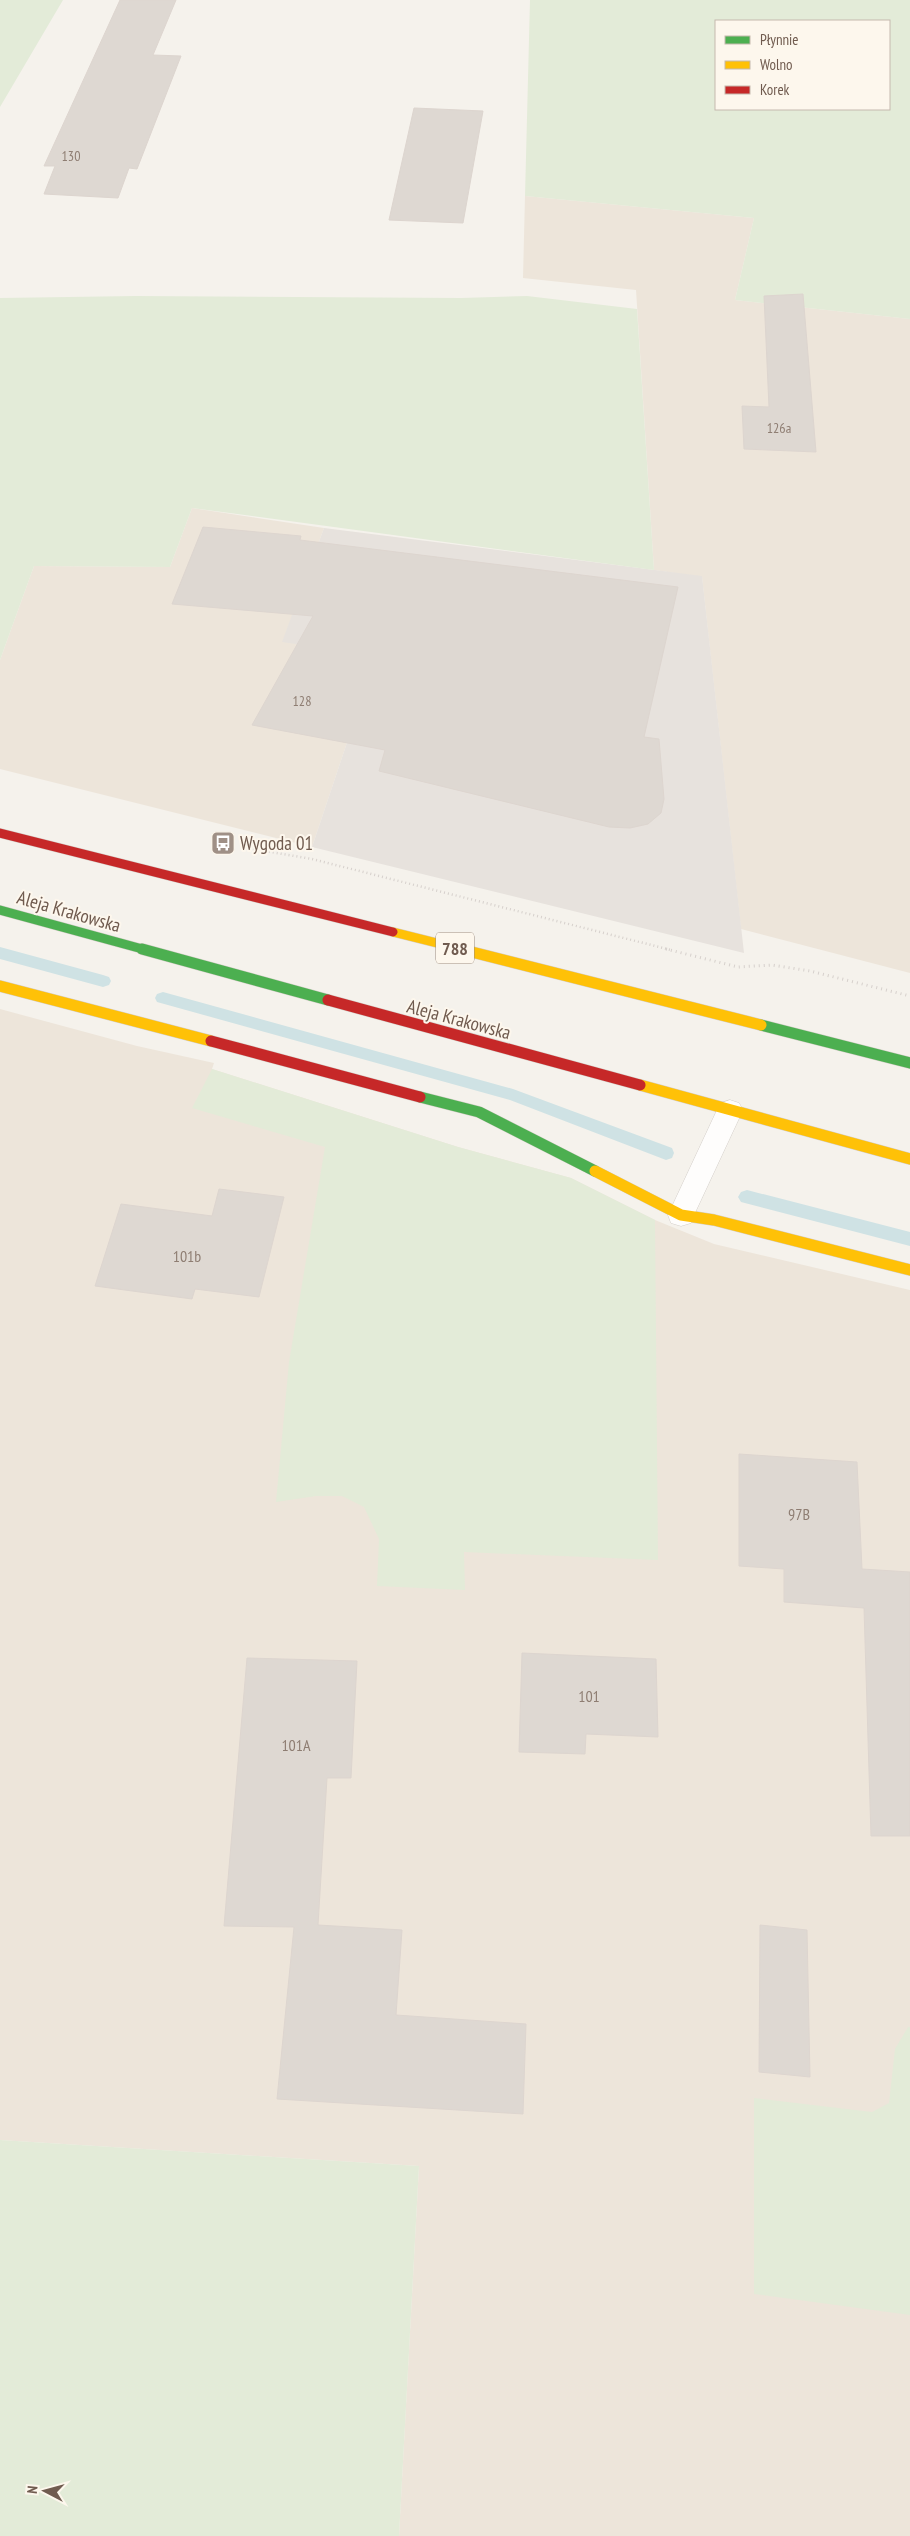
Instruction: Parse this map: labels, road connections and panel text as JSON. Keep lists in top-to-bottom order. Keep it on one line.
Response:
{"streets":{"main road":["Aleja Krakowska","788"]},"places":{"bus stop":["Wygoda 01"]},"house_numbers":["130","126a","128","101b","97B","101","101A"],"legend":["Płynnie","Wolno","Korek"],"north":"left"}
